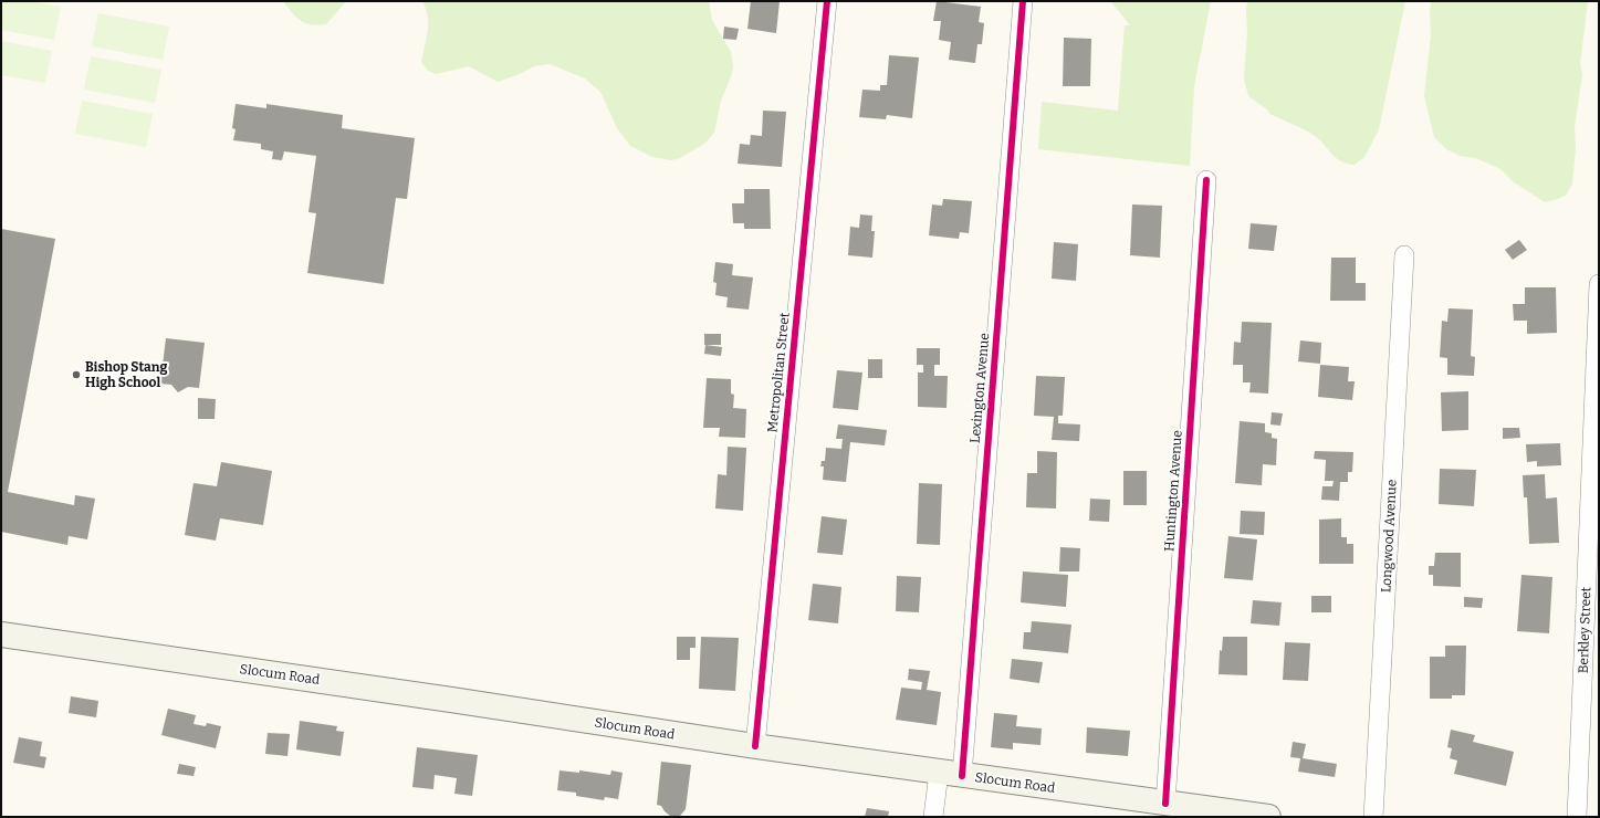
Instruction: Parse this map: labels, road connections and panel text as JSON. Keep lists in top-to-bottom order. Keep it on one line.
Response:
{"streets":{"main road":["Slocum Road"],"street":["Metropolitan Street","Lexington Avenue","Huntington Avenue","Longwood Avenue","Berkley Street"]},"crossings":[["Metropolitan Street","Slocum Road"],["Lexington Avenue","Slocum Road"],["Huntington Avenue","Slocum Road"]],"places":["Bishop Stang High School"]}
